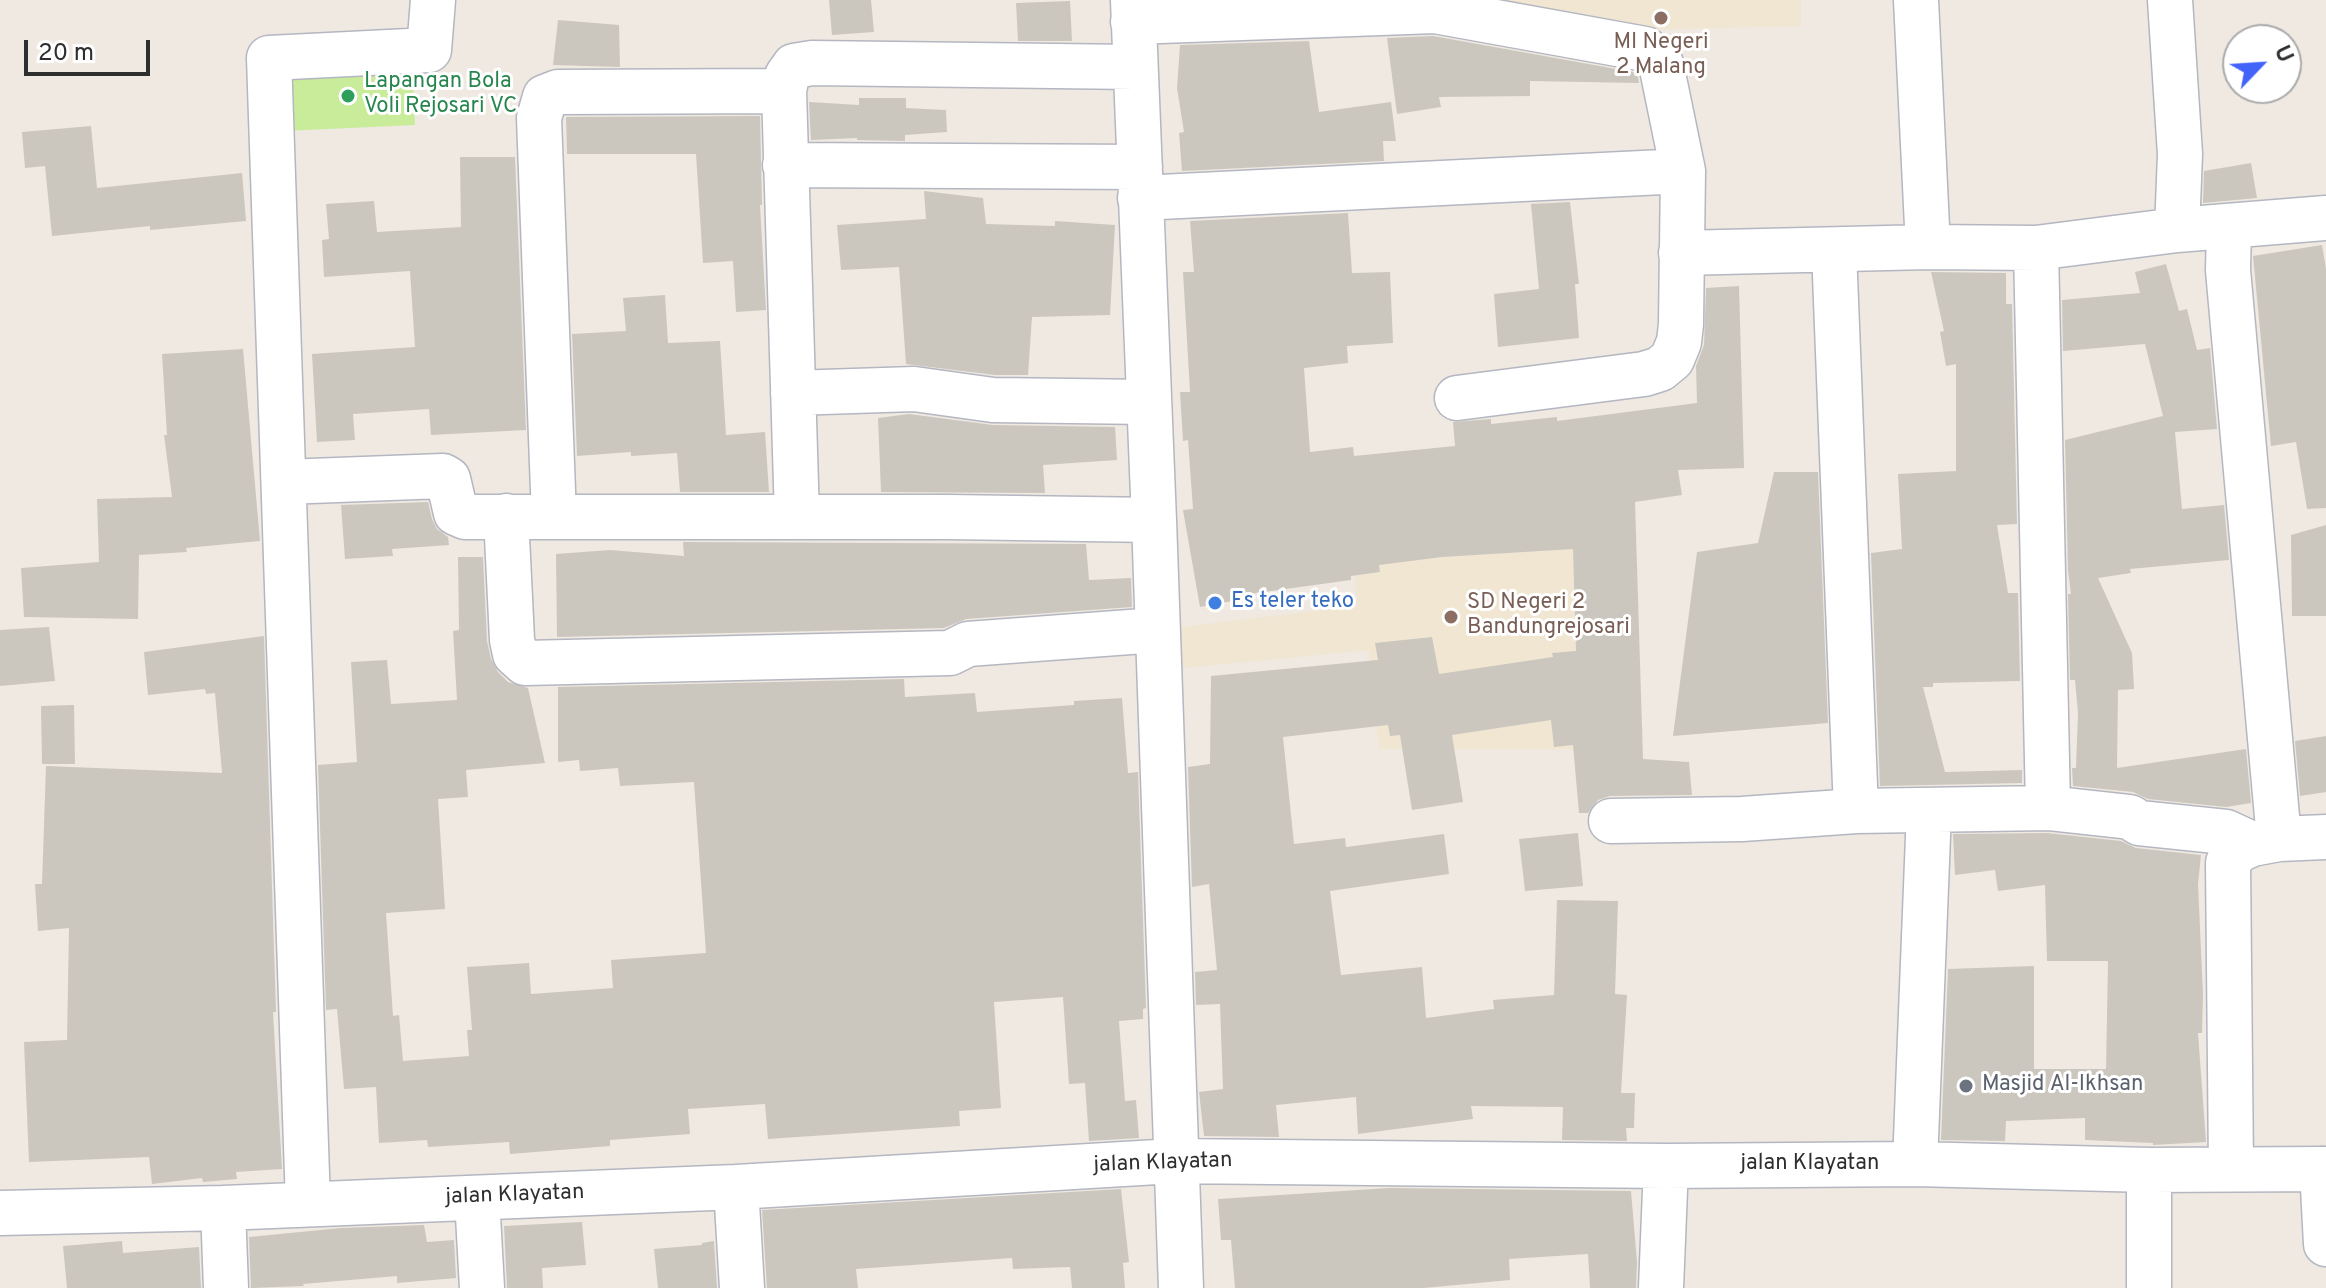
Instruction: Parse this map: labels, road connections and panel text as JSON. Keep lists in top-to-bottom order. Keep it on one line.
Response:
{"streets":{"street":["jalan Klayatan"]},"places":["MI Negeri 2 Malang","Lapangan Bola Voli Rejosari VC","Es teler teko","SD Negeri 2 Bandungrejosari","Masjid Al-Ikhsan"],"scale_bar":"20 m","north":"top right"}
